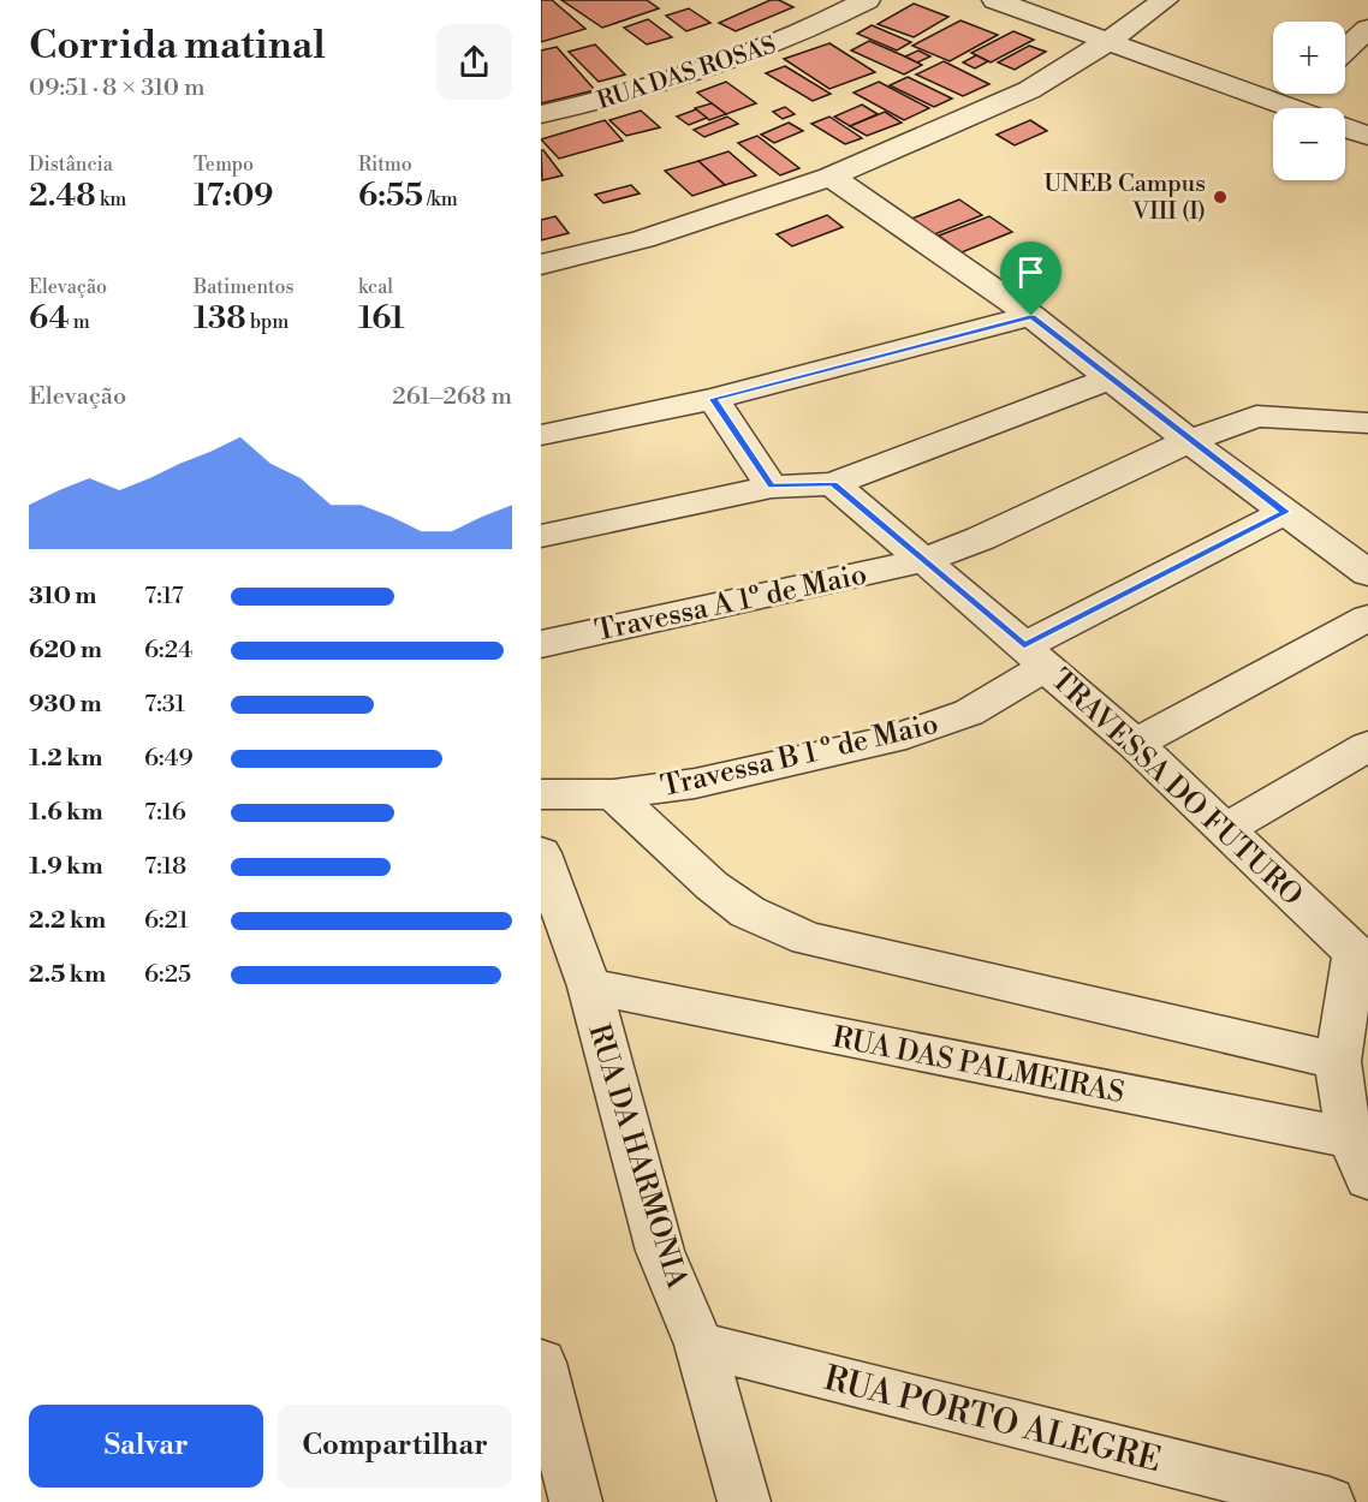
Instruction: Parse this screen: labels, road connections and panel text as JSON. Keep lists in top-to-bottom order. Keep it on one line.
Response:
{"streets":{"street":["RUA DAS ROSAS","Travessa A 1º de Maio","Travessa B 1 º de Maio","TRAVESSA DO FUTURO","RUA DAS PALMEIRAS","RUA DA HARMONIA","RUA PORTO ALEGRE"]},"crossings":[["Travessa A 1º de Maio","TRAVESSA DO FUTURO"],["Travessa B 1 º de Maio","TRAVESSA DO FUTURO"],["RUA DAS PALMEIRAS","RUA DA HARMONIA"],["RUA DA HARMONIA","RUA PORTO ALEGRE"]],"places":["UNEB Campus VIII (I)"],"page":{"heading":["Corrida matinal","09:51 · 8 × 310 m"],"map_buttons":["+","−"],"stats":[["Distância","2.48 km"],["Tempo","17:09"],["Ritmo","6:55 /km"],["Elevação","64 m"],["Batimentos","138 bpm"],["kcal","161"]],"chart":["Elevação","261–268 m"],"list":[{"name":"310 m","note":"7:17"},{"name":"620 m","note":"6:24"},{"name":"930 m","note":"7:31"},{"name":"1.2 km","note":"6:49"},{"name":"1.6 km","note":"7:16"},{"name":"1.9 km","note":"7:18"},{"name":"2.2 km","note":"6:21"},{"name":"2.5 km","note":"6:25"}],"buttons":["Salvar","Compartilhar"]}}
